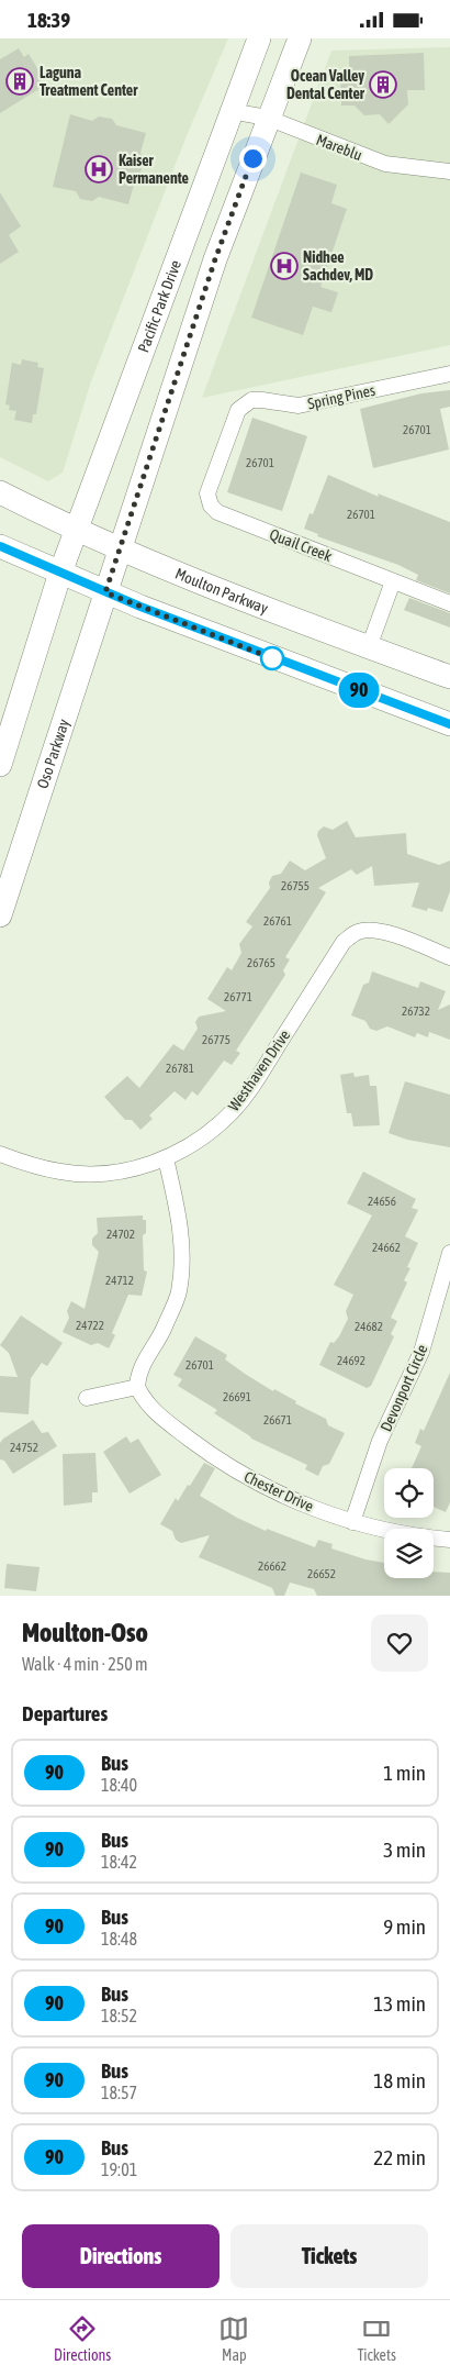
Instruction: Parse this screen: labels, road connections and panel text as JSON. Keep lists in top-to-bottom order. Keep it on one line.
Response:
{"streets":{"main road":["Pacific Park Drive","Moulton Parkway","Oso Parkway"],"street":["Mareblu","Spring Pines","Quail Creek","Westhaven Drive","Devonport Circle","Chester Drive"]},"crossings":[["Mareblu","Pacific Park Drive"],["Pacific Park Drive","Moulton Parkway"],["Spring Pines","Quail Creek"],["Devonport Circle","Chester Drive"]],"places":{"building":["Laguna Treatment Center","Ocean Valley Dental Center"],"hospital":["Kaiser Permanente","Nidhee Sachdev, MD"]},"lines":["bus line 90"],"house_numbers":["26701","26701","26701","26755","26761","26765","26771","26732","26775","26781","24656","24702","24662","24712","24722","24682","24692","26701","26691","26671","24752","26662","26652"],"page":{"status":"18:39","on_map":"90","heading":[["Moulton-Oso","Walk · 4 min · 250 m"],"Departures"],"list":[{"mark":"90","name":"Bus","note":"18:40","value":"1 min"},{"mark":"90","name":"Bus","note":"18:42","value":"3 min"},{"mark":"90","name":"Bus","note":"18:48","value":"9 min"},{"mark":"90","name":"Bus","note":"18:52","value":"13 min"},{"mark":"90","name":"Bus","note":"18:57","value":"18 min"},{"mark":"90","name":"Bus","note":"19:01","value":"22 min"}],"buttons":["Directions","Tickets"],"tabs":["Directions","Map","Tickets"]}}
